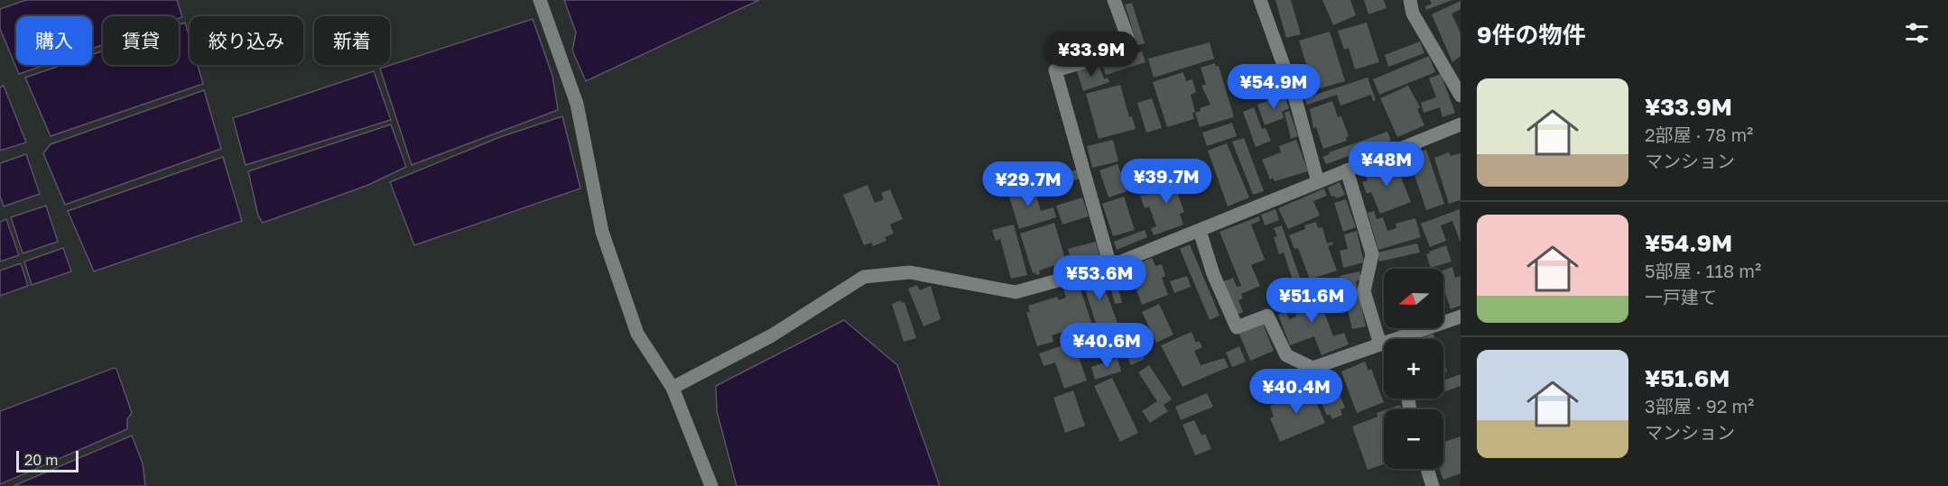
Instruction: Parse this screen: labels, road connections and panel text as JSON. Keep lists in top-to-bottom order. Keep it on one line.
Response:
{"scale_bar":"20 m","north":"left","page":{"heading":"9件の物件","chip":["購入","賃貸","絞り込み","新着"],"price":["¥33.9M","¥54.9M","¥48M","¥39.7M","¥29.7M","¥53.6M","¥51.6M","¥40.6M","¥40.4M"],"list":[{"name":"¥33.9M","note":"2部屋 · 78 m² · マンション"},{"name":"¥54.9M","note":"5部屋 · 118 m² · 一戸建て"},{"name":"¥51.6M","note":"3部屋 · 92 m² · マンション"}],"map_buttons":["+","−"],"scale":"20 m"}}
